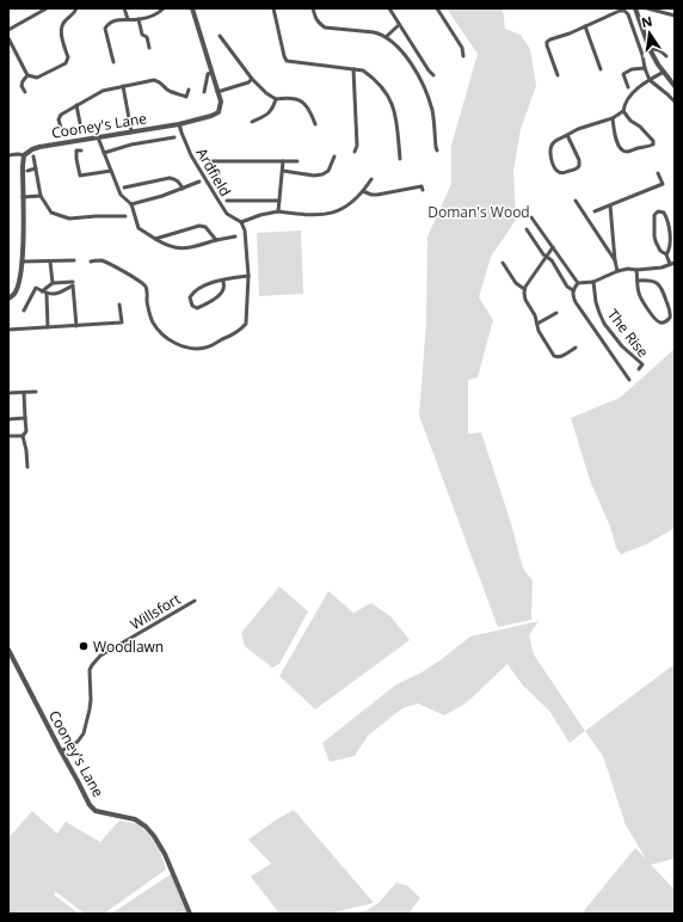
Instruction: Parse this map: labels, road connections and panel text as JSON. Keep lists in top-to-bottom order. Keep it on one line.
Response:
{"streets":{"street":["Cooney's Lane","Ardfield","The Rise","Willsfort"]},"crossings":[["Cooney's Lane","Ardfield"],["Cooney's Lane","Willsfort"]],"parks":["Doman's Wood"],"places":["Woodlawn"],"north":"top"}
